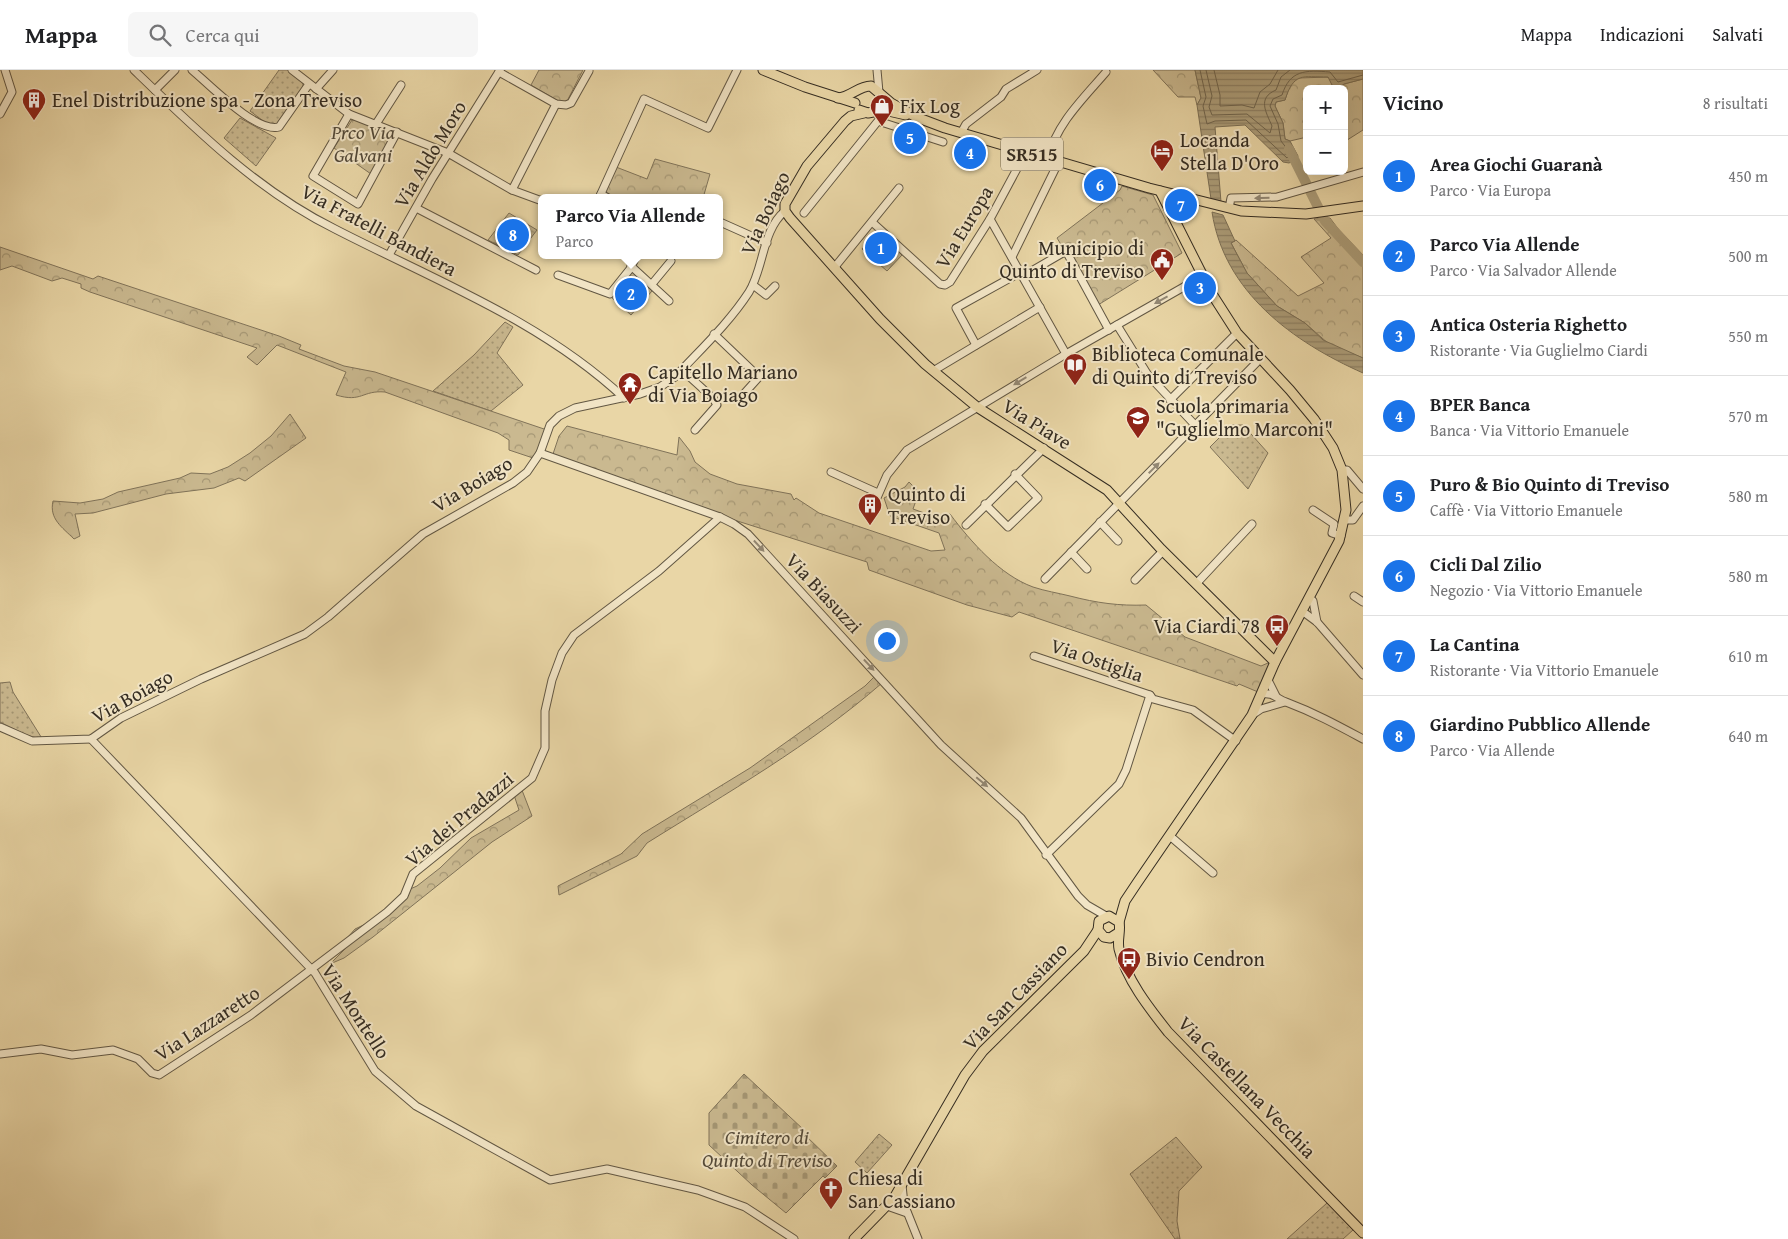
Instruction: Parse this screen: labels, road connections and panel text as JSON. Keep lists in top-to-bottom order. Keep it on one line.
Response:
{"streets":{"main road":["SR515","Via Boiago","Via Piave","Via San Cassiano","Via Castellana Vecchia"],"street":["Via Aldo Moro","Via Europa","Via Fratelli Bandiera","Via Biasuzzi","Via Ostiglia","Via dei Pradazzi","Via Montello","Via Lazzaretto"]},"crossings":[["Via Aldo Moro","Via Fratelli Bandiera"],["SR515","Via Boiago"],["SR515","Via Europa"],["Via Boiago","Via Fratelli Bandiera"],["Via Boiago","Via Piave"],["Via Boiago","Via Biasuzzi"],["Via Boiago","Via Montello"],["Via Biasuzzi","Via Ostiglia"],["Via Biasuzzi","Via dei Pradazzi"],["Via Biasuzzi","Via San Cassiano"],["Via Biasuzzi","Via Castellana Vecchia"],["Via dei Pradazzi","Via Montello"],["Via dei Pradazzi","Via Lazzaretto"],["Via San Cassiano","Via Castellana Vecchia"],["Via Montello","Via Lazzaretto"]],"one_way":["Via Biasuzzi"],"parks":["Prco Via Galvani","Cimitero di Quinto di Treviso"],"places":{"building":["Enel Distribuzione spa - Zona Treviso","Quinto di Treviso"],"shop":["Fix Log"],"hotel":["Locanda Stella D'Oro"],"public building":["Municipio di Quinto di Treviso"],"library":["Biblioteca Comunale di Quinto di Treviso"],"temple":["Capitello Mariano di Via Boiago"],"school or university":["Scuola primaria \"Guglielmo Marconi\""],"bus stop":["Via Ciardi 78","Bivio Cendron"],"church":["Chiesa di San Cassiano"]},"page":{"header":"Mappa","search":"Cerca qui","nav":["Mappa","Indicazioni","Salvati"],"heading":["Vicino","8 risultati"],"map_buttons":["+","−"],"pins":["5","4","6","7","8","1","3","2"],"list":[{"mark":"1","name":"Area Giochi Guaranà","note":"Parco · Via Europa","value":"450 m"},{"mark":"2","name":"Parco Via Allende","note":"Parco · Via Salvador Allende","value":"500 m"},{"mark":"3","name":"Antica Osteria Righetto","note":"Ristorante · Via Guglielmo Ciardi","value":"550 m"},{"mark":"4","name":"BPER Banca","note":"Banca · Via Vittorio Emanuele","value":"570 m"},{"mark":"5","name":"Puro & Bio Quinto di Treviso","note":"Caffè · Via Vittorio Emanuele","value":"580 m"},{"mark":"6","name":"Cicli Dal Zilio","note":"Negozio · Via Vittorio Emanuele","value":"580 m"},{"mark":"7","name":"La Cantina","note":"Ristorante · Via Vittorio Emanuele","value":"610 m"},{"mark":"8","name":"Giardino Pubblico Allende","note":"Parco · Via Allende","value":"640 m"}],"popup":["Parco Via Allende","Parco"]}}
